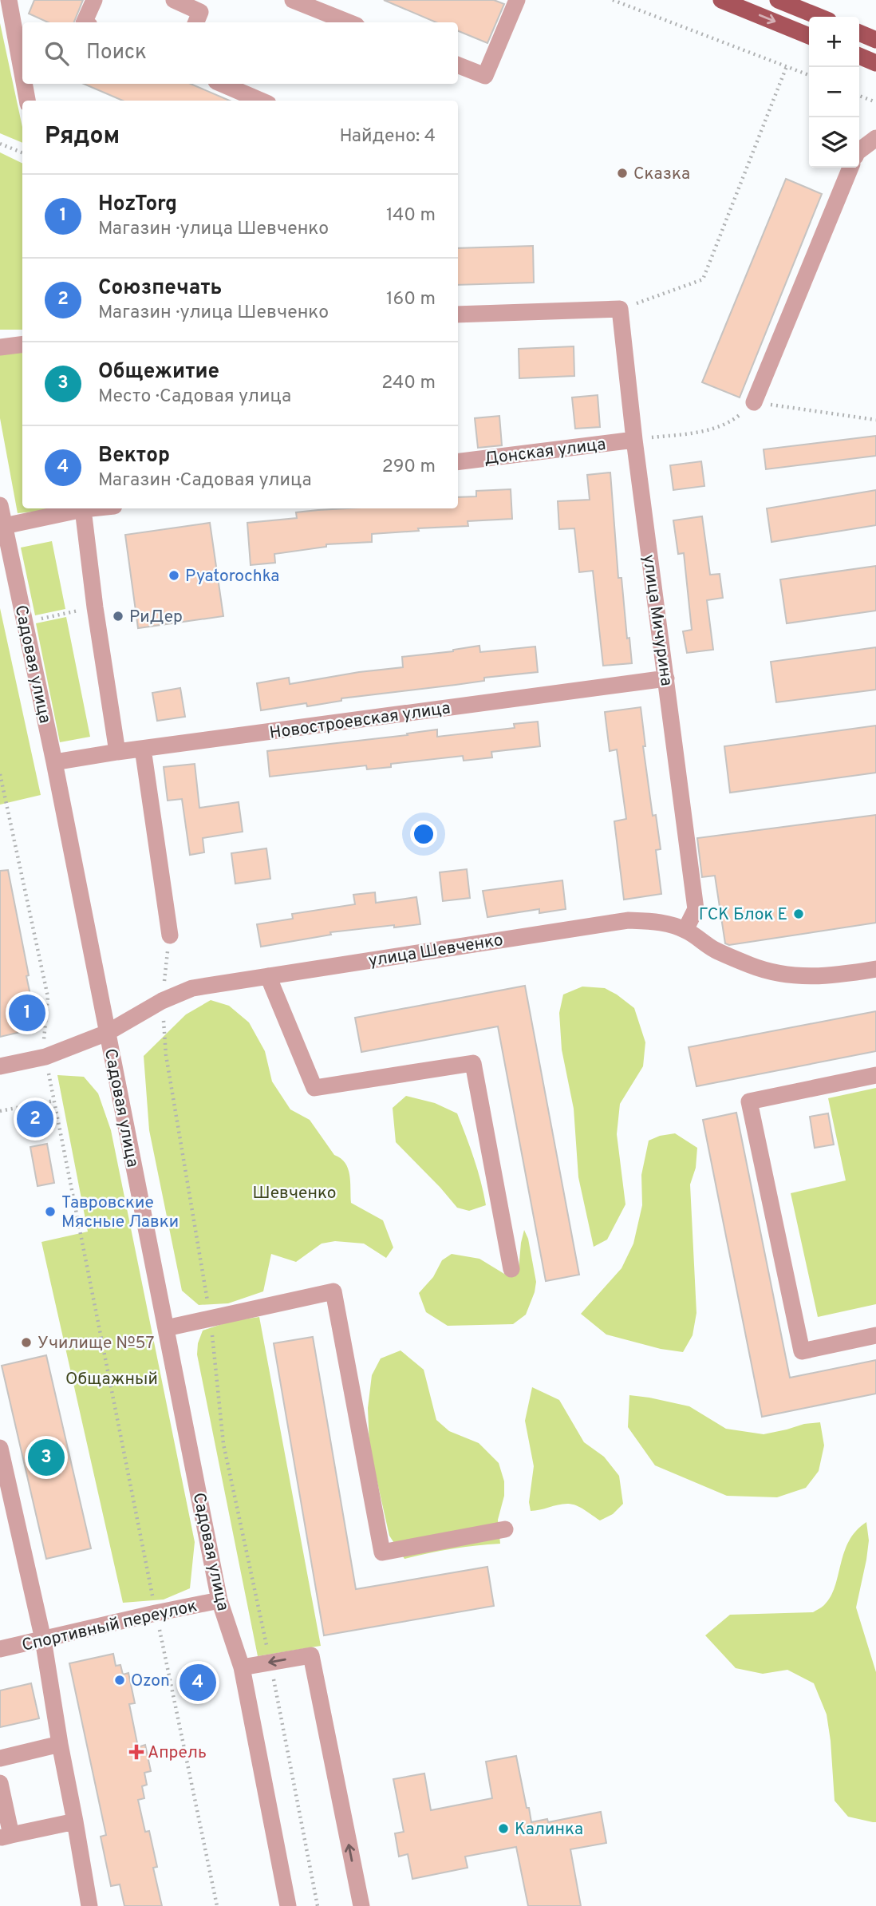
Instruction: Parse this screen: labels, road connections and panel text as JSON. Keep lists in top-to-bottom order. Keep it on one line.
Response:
{"streets":{"street":["Донская улица","улица Мичурина","Садовая улица","Новостроевская улица","улица Шевченко","Спортивный переулок"]},"crossings":[["Донская улица","улица Мичурина"],["улица Мичурина","Новостроевская улица"],["улица Мичурина","улица Шевченко"],["Садовая улица","Новостроевская улица"],["Садовая улица","улица Шевченко"],["Садовая улица","Спортивный переулок"]],"parks":["Шевченко","Общажный"],"places":{"other":["Сказка","Pyatorochka","РиДер","ГСК Блок Е","Тавровские Мясные Лавки","Училище №57","Ozon","Калинка"],"health":["Апрель"]},"page":{"map_buttons":["+","−"],"search":"Поиск","heading":["Рядом","Найдено: 4"],"list":[{"mark":"1","name":"HozTorg","note":"Магазин · улица Шевченко","value":"140 m"},{"mark":"2","name":"Союзпечать","note":"Магазин · улица Шевченко","value":"160 m"},{"mark":"3","name":"Общежитие","note":"Место · Садовая улица","value":"240 m"},{"mark":"4","name":"Вектор","note":"Магазин · Садовая улица","value":"290 m"}],"pins":["1","2","3","4"]}}
